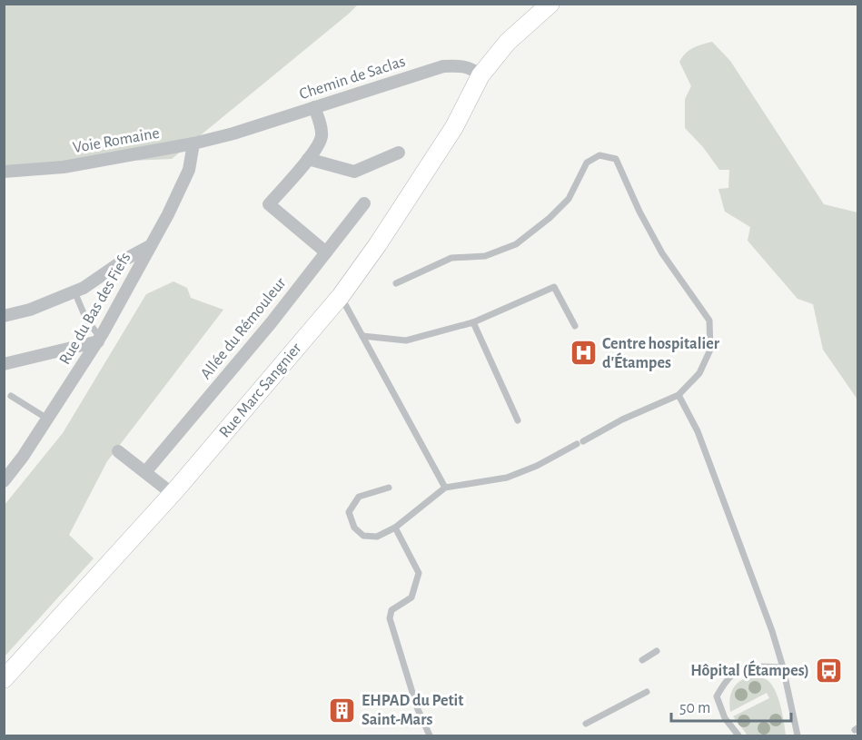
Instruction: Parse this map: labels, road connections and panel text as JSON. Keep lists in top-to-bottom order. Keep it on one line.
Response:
{"streets":{"street":["Chemin de Saclas","Voie Romaine","Rue du Bas des Fiefs","Allée du Rémouleur","Rue Marc Sangnier"]},"crossings":[["Chemin de Saclas","Voie Romaine"],["Chemin de Saclas","Rue Marc Sangnier"],["Voie Romaine","Rue du Bas des Fiefs"]],"places":{"hospital":["Centre hospitalier d'Étampes"],"bus stop":["Hôpital (Étampes)"],"building":["EHPAD du Petit Saint-Mars"]},"scale_bar":"50 m"}
